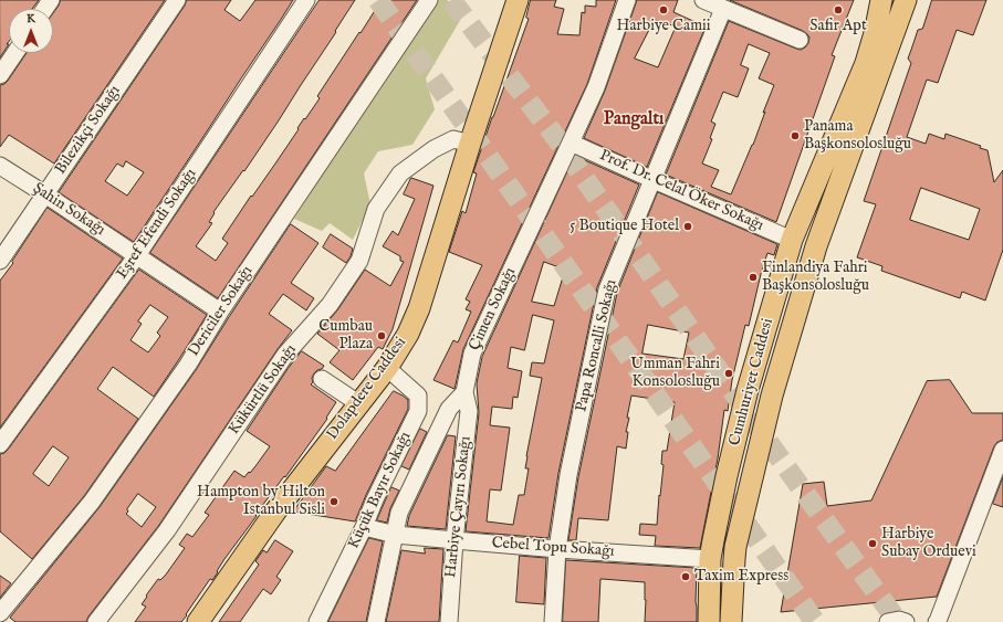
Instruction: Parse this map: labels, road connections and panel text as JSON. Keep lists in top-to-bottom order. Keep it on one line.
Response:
{"streets":{"main road":["Cumhuriyet Caddesi","Dolapdere Caddesi"],"street":["Bilezikçi Sokağı","Prof. Dr. Celal Öker Sokağı","Şahin Sokağı","Eşref Efendi Sokağı","Çimen Sokağı","Dericiler Sokağı","Papa Roncalli Sokağı","Kükürtlü Sokağı","Küçük Bayır Sokağı","Harbiye Çayırı Sokağı","Cebel Topu Sokağı"]},"crossings":[["Bilezikçi Sokağı","Şahin Sokağı"],["Prof. Dr. Celal Öker Sokağı","Çimen Sokağı"],["Prof. Dr. Celal Öker Sokağı","Papa Roncalli Sokağı"],["Prof. Dr. Celal Öker Sokağı","Cumhuriyet Caddesi"],["Şahin Sokağı","Eşref Efendi Sokağı"],["Şahin Sokağı","Dericiler Sokağı"],["Çimen Sokağı","Harbiye Çayırı Sokağı"],["Papa Roncalli Sokağı","Cebel Topu Sokağı"],["Cumhuriyet Caddesi","Cebel Topu Sokağı"],["Dolapdere Caddesi","Kükürtlü Sokağı"],["Dolapdere Caddesi","Küçük Bayır Sokağı"],["Küçük Bayır Sokağı","Cebel Topu Sokağı"],["Harbiye Çayırı Sokağı","Cebel Topu Sokağı"]],"districts":["Pangaltı"],"places":["Harbiye Camii","Safir Apt","Panama Başkonsolosluğu","5 Boutique Hotel","Finlandiya Fahri Başkonsolosluğu","Cumbau Plaza","Umman Fahri Konsolosluğu","Hampton by Hilton Istanbul Sisli","Harbiye Subay Orduevi","Taxim Express"],"north":"top"}
